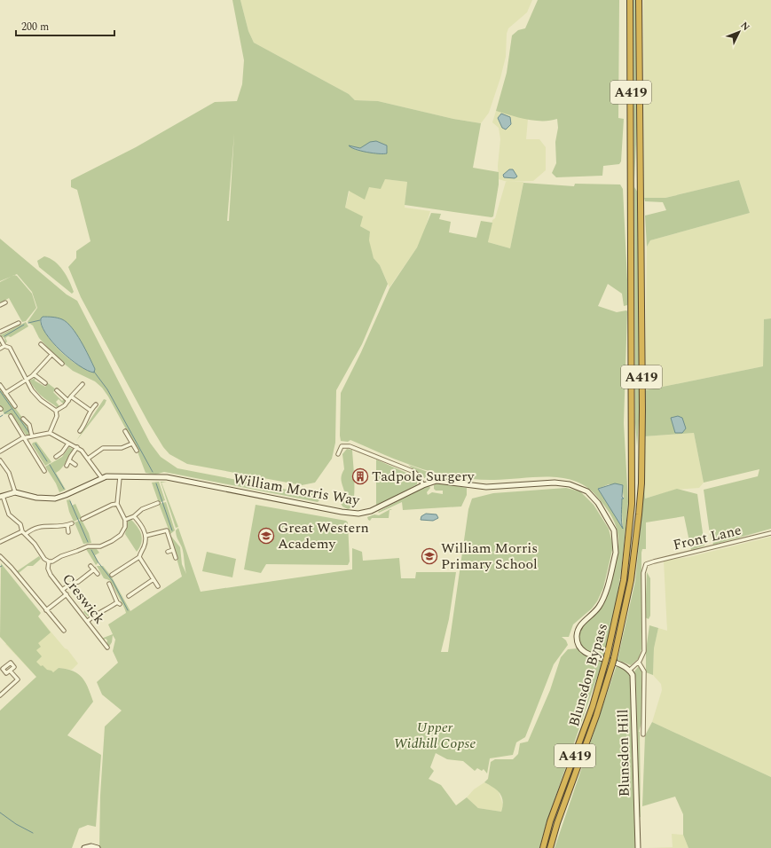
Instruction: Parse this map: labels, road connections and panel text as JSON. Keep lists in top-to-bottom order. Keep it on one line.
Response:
{"streets":{"highway":["A419","Blunsdon Bypass"],"street":["William Morris Way","Front Lane","Creswick","Blunsdon Hill"]},"crossings":[["William Morris Way","Blunsdon Hill"],["Front Lane","Blunsdon Hill"]],"parks":["Upper Widhill Copse"],"places":{"building":["Tadpole Surgery"],"school or university":["Great Western Academy","William Morris Primary School"]},"scale_bar":"200 m","north":"top right"}
